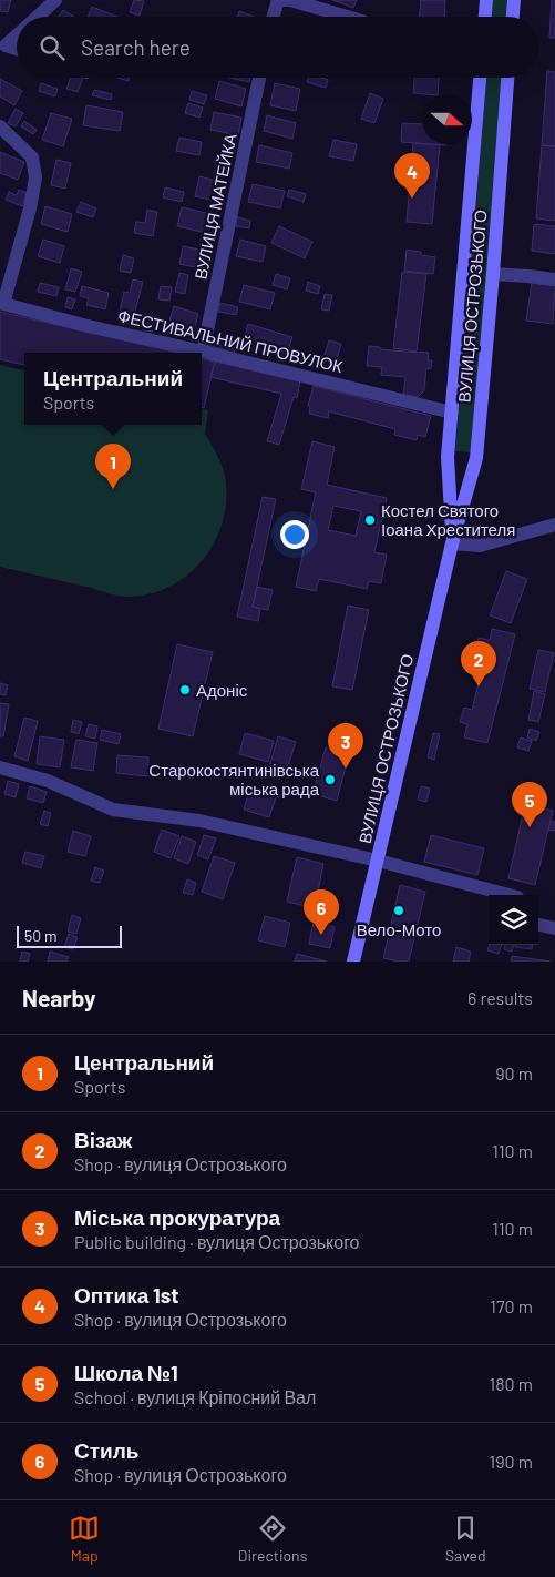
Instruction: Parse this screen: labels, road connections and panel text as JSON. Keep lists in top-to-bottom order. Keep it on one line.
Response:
{"streets":{"main road":["ВУЛИЦЯ ОСТРОЗЬКОГО"],"street":["ВУЛИЦЯ МАТЕЙКА","ФЕСТИВАЛЬНИЙ ПРОВУЛОК"]},"crossings":[["ВУЛИЦЯ МАТЕЙКА","ФЕСТИВАЛЬНИЙ ПРОВУЛОК"],["ВУЛИЦЯ ОСТРОЗЬКОГО","ФЕСТИВАЛЬНИЙ ПРОВУЛОК"]],"places":["Костел Святого Іоана Хрестителя","Адоніс","Старокостянтинівська міська рада","Вело-Мото"],"scale_bar":"50 m","north":"right","page":{"search":"Search here","pins":["4","1","2","3","5","6"],"popup":["Центральний","Sports"],"scale":"50 m","heading":["Nearby","6 results"],"list":[{"mark":"1","name":"Центральний","note":"Sports","value":"90 m"},{"mark":"2","name":"Візаж","note":"Shop · вулиця Острозького","value":"110 m"},{"mark":"3","name":"Міська прокуратура","note":"Public building · вулиця Острозького","value":"110 m"},{"mark":"4","name":"Оптика 1st","note":"Shop · вулиця Острозького","value":"170 m"},{"mark":"5","name":"Школа №1","note":"School · вулиця Кріпосний Вал","value":"180 m"},{"mark":"6","name":"Стиль","note":"Shop · вулиця Острозького","value":"190 m"}],"nav":["Map","Directions","Saved"]}}
